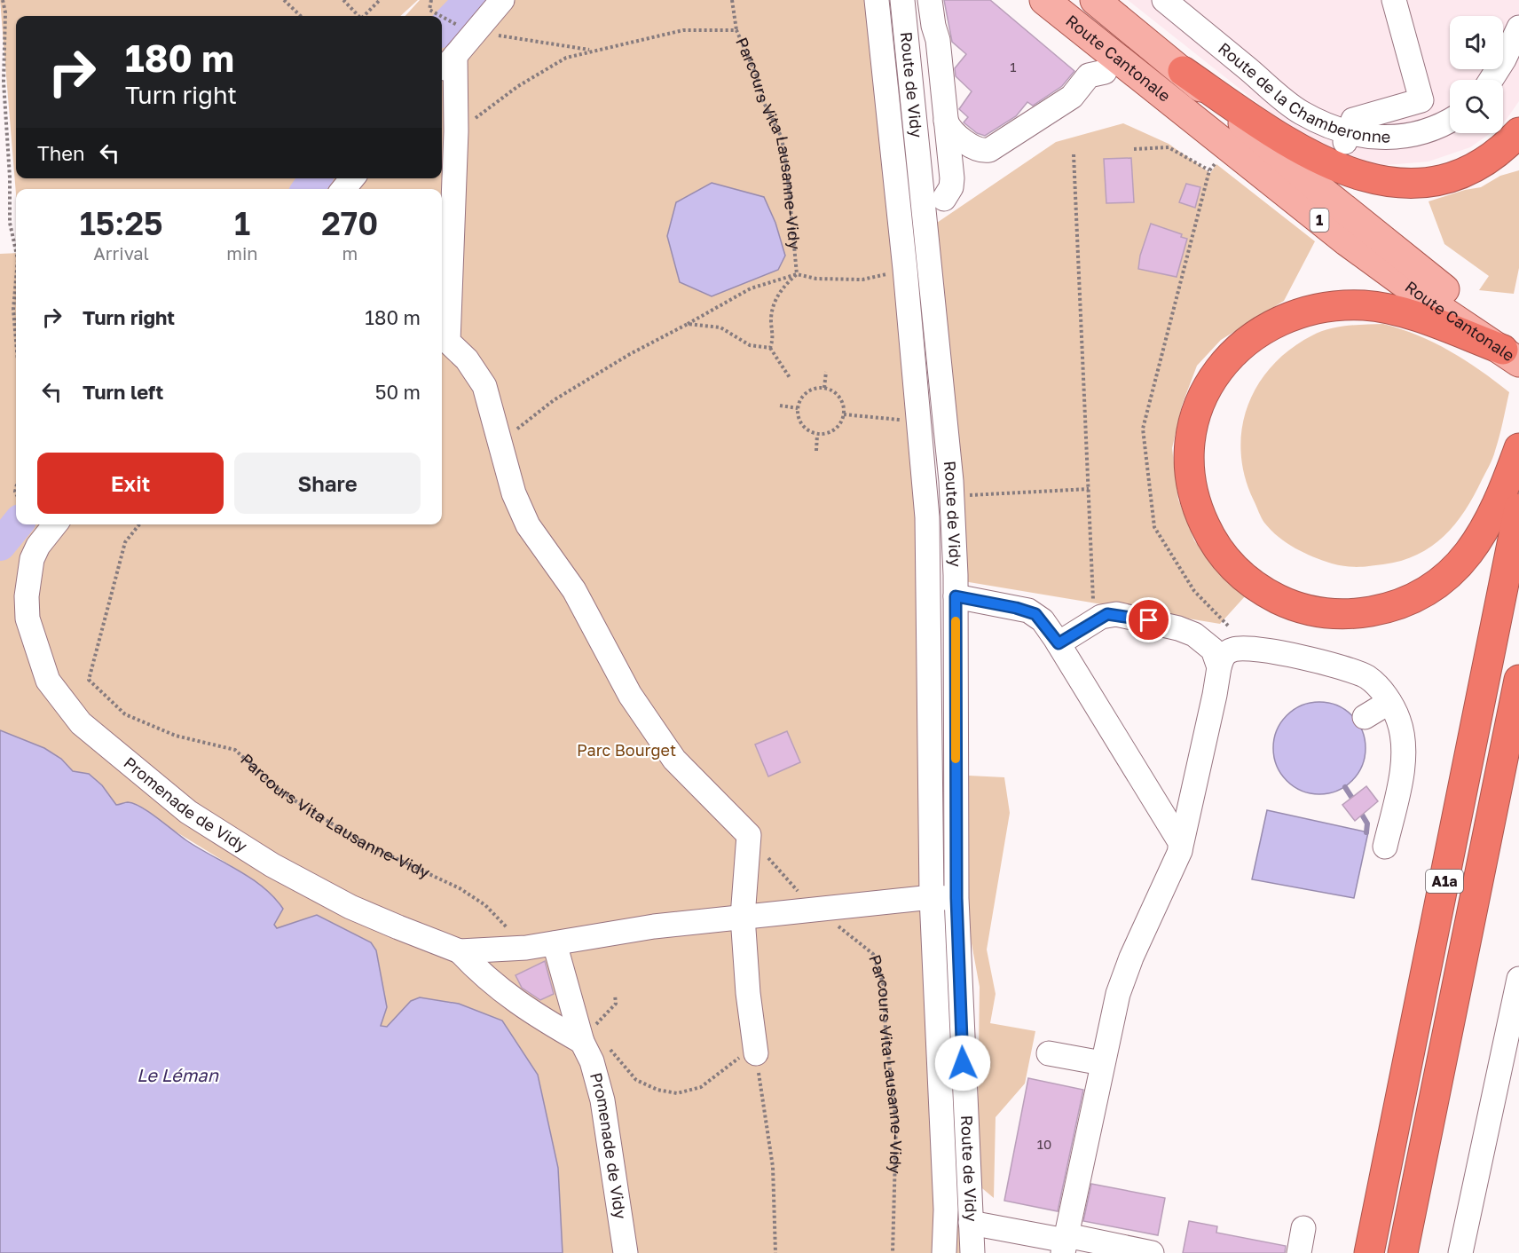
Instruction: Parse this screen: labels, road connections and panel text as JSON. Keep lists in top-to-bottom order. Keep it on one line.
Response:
{"streets":{"highway":["A1a"],"main road":["Route Cantonale","1"],"street":["Route de Vidy","Route de la Chamberonne","Promenade de Vidy"],"path":["Parcours Vita Lausanne-Vidy"]},"crossings":[["Parcours Vita Lausanne-Vidy","Promenade de Vidy"]],"water":["Le Léman"],"parks":["Parc Bourget"],"house_numbers":["1","10"],"page":{"turn":["180 m","Turn right"],"then":"Then","eta":["15:25","Arrival","1","min","270","m"],"list":[{"name":"Turn right","value":"180 m"},{"name":"Turn left","value":"50 m"}],"buttons":["Exit","Share"]}}
